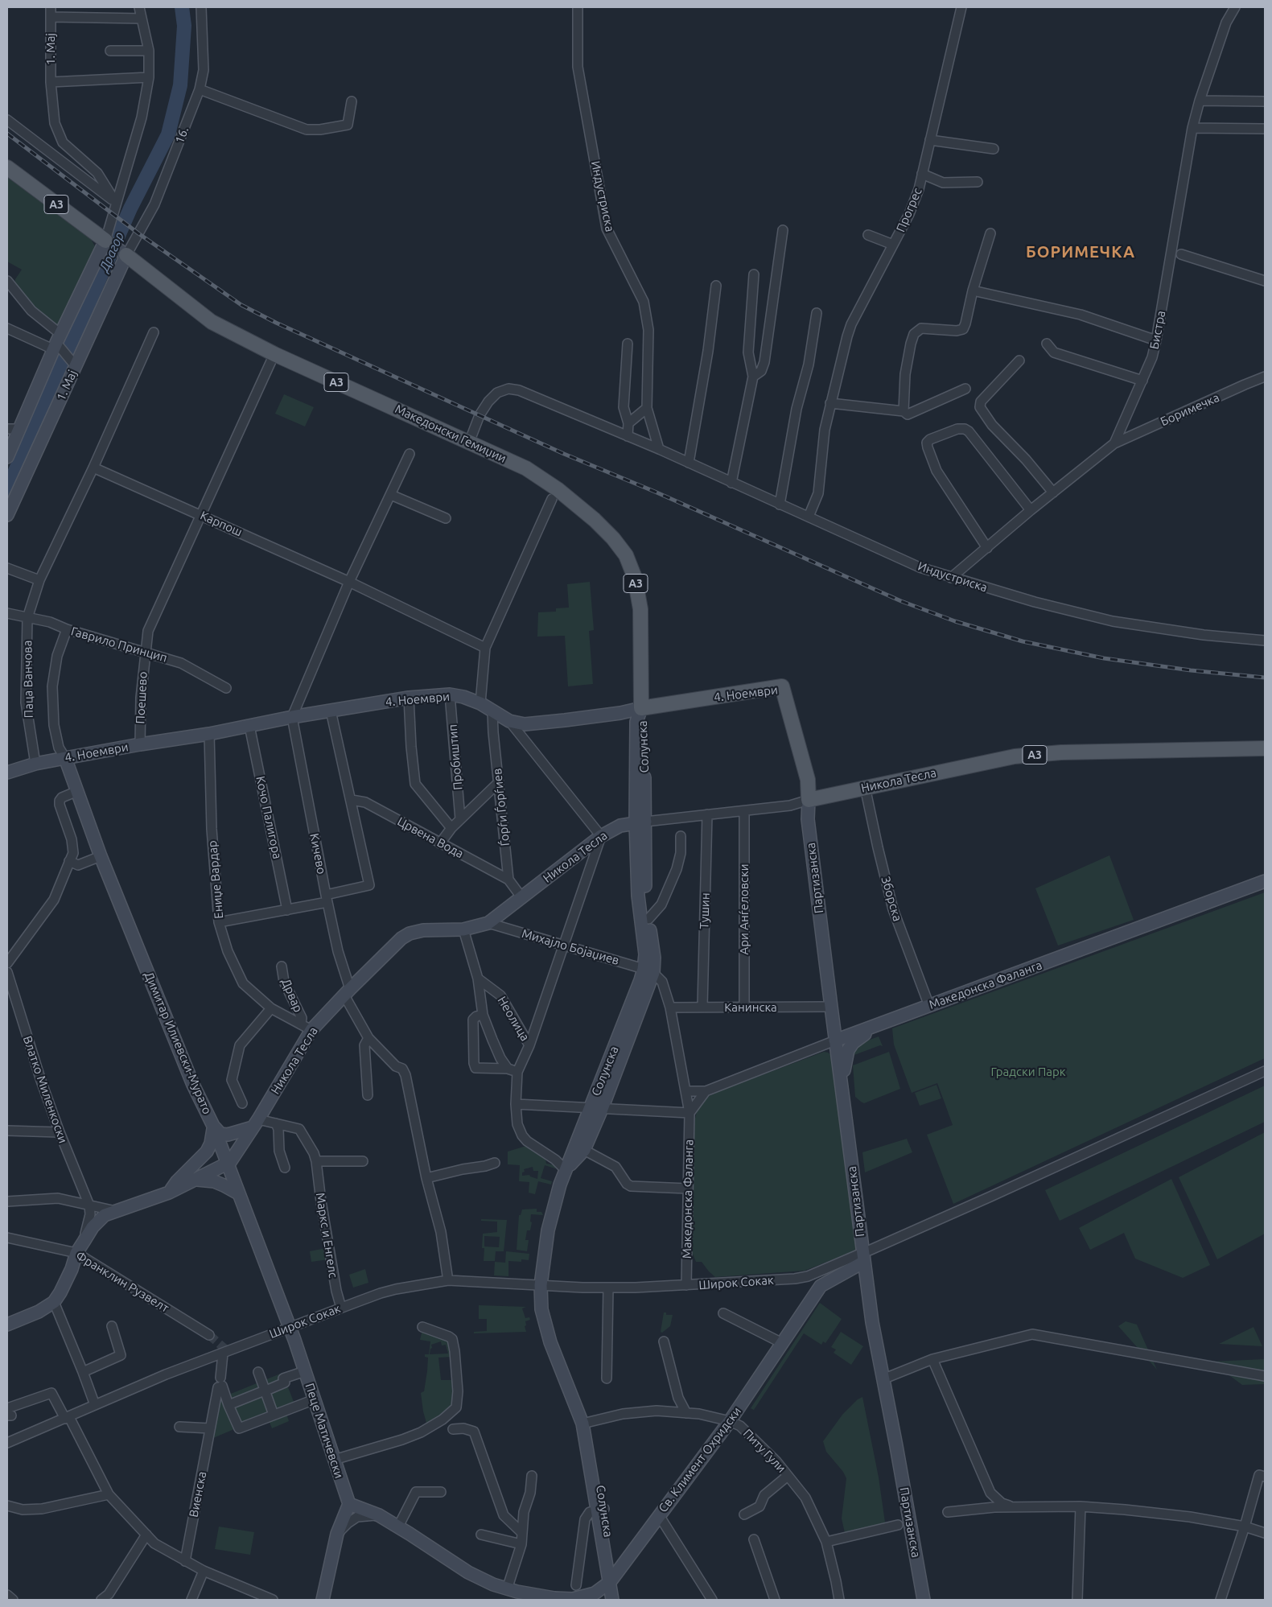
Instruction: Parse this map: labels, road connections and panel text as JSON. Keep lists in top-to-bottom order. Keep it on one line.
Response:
{"streets":{"main road":["A3","Македонски Гемиџии","4. Ноември","Никола Тесла"],"street":["1. Мај","16.","Индустриска","Прогрес","Бистра","Боримечка","Карпош","Гаврило Принцип","Паца Ванчова","Поешево","Солунска","Пробиштип","Ѓорѓи Ѓорѓиев","Кочо Палигора","Црвена Вода","Кичево","Партизанска","Ениџе Вардар","Зборска","Ари Анѓеловски","Тушин","Михајло Бојаџиев","Македонска Фаланга","Дрвар","Канинска","Неолица","Димитар Илиевски-Мурато","Влатко Миленкоски","Маркс и Енгелс","Франклин Рузвелт","Широк Сокак","Пеце Матичевски","Питу Гули","Св. Климент Охридски","Виенска"]},"crossings":[["1. Мај","16."],["1. Мај","A3"],["1. Мај","Македонски Гемиџии"],["16.","A3"],["16.","Македонски Гемиџии"],["Индустриска","Прогрес"],["Индустриска","Бистра"],["Индустриска","Македонски Гемиџии"],["A3","Македонски Гемиџии"],["Бистра","Боримечка"],["Македонски Гемиџии","4. Ноември"],["Македонски Гемиџии","Поешево"],["Македонски Гемиџии","Солунска"],["Карпош","Паца Ванчова"],["Карпош","Поешево"],["Гаврило Принцип","Паца Ванчова"],["Гаврило Принцип","Поешево"],["Паца Ванчова","4. Ноември"],["4. Ноември","Поешево"],["4. Ноември","Солунска"],["4. Ноември","Пробиштип"],["4. Ноември","Никола Тесла"],["4. Ноември","Ѓорѓи Ѓорѓиев"],["4. Ноември","Кочо Палигора"],["4. Ноември","Кичево"],["4. Ноември","Партизанска"],["4. Ноември","Ениџе Вардар"],["4. Ноември","Димитар Илиевски-Мурато"],["Солунска","Никола Тесла"],["Солунска","Михајло Бојаџиев"],["Солунска","Широк Сокак"],["Солунска","Питу Гули"],["Солунска","Св. Климент Охридски"],["Никола Тесла","Кичево"],["Никола Тесла","Партизанска"],["Никола Тесла","Ениџе Вардар"],["Никола Тесла","Зборска"],["Никола Тесла","Ари Анѓеловски"],["Никола Тесла","Тушин"],["Никола Тесла","Михајло Бојаџиев"],["Никола Тесла","Дрвар"],["Никола Тесла","Димитар Илиевски-Мурато"],["Никола Тесла","Маркс и Енгелс"],["Никола Тесла","Франклин Рузвелт"],["Ѓорѓи Ѓорѓиев","Црвена Вода"],["Партизанска","Македонска Фаланга"],["Партизанска","Канинска"],["Партизанска","Широк Сокак"],["Партизанска","Св. Климент Охридски"],["Ениџе Вардар","Дрвар"],["Зборска","Македонска Фаланга"],["Ари Анѓеловски","Канинска"],["Тушин","Канинска"],["Македонска Фаланга","Широк Сокак"],["Димитар Илиевски-Мурато","Широк Сокак"],["Димитар Илиевски-Мурато","Пеце Матичевски"],["Маркс и Енгелс","Широк Сокак"],["Широк Сокак","Пеце Матичевски"],["Широк Сокак","Св. Климент Охридски"],["Широк Сокак","Виенска"],["Пеце Матичевски","Св. Климент Охридски"],["Питу Гули","Св. Климент Охридски"]],"districts":["БОРИМЕЧКА"],"water":["Драгор"],"parks":["Градски Парк"]}
